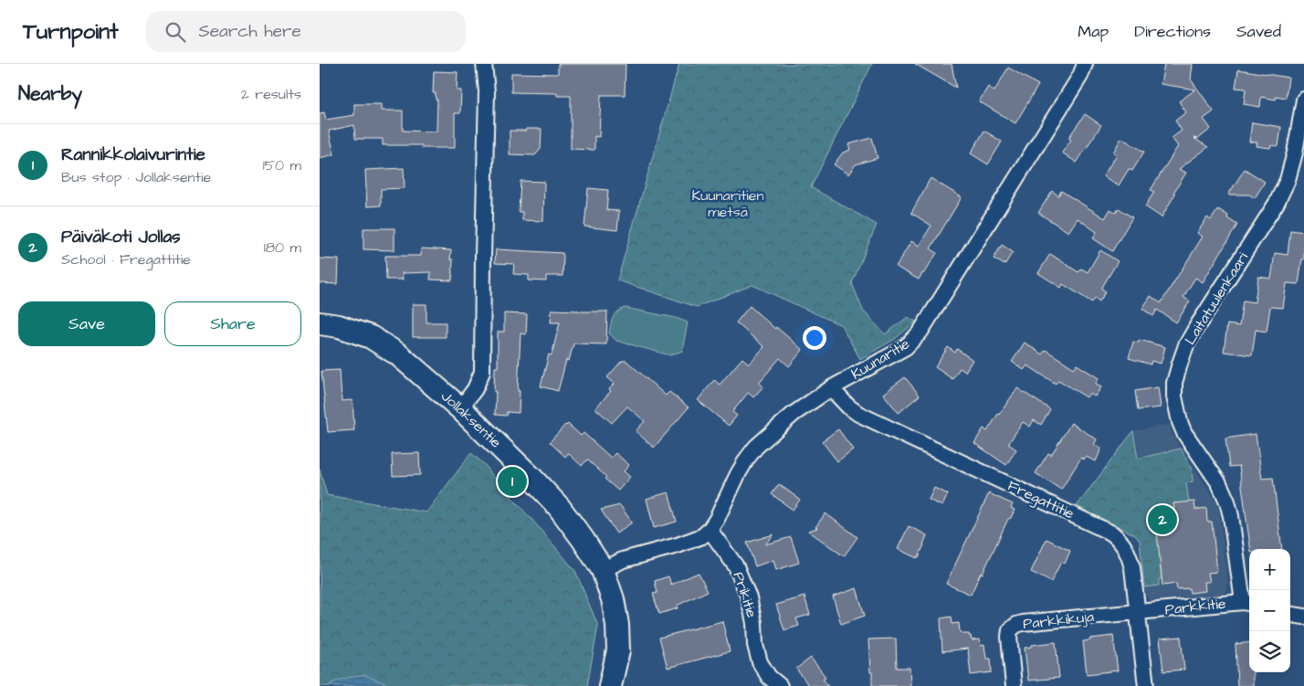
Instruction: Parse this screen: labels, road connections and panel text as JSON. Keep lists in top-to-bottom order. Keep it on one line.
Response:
{"streets":{"main road":["Jollaksentie"],"street":["Laitatuulenkaari","Kuunaritie","Fregattitie","Prikitie","Parkkitie","Parkkikuja"]},"crossings":[["Laitatuulenkaari","Parkkitie"],["Kuunaritie","Fregattitie"],["Kuunaritie","Prikitie"],["Fregattitie","Parkkitie"],["Fregattitie","Parkkikuja"],["Parkkitie","Parkkikuja"]],"parks":["Kuunaritien metsä"],"page":{"header":"Turnpoint","search":"Search here","nav":["Map","Directions","Saved"],"heading":["Nearby","2 results"],"list":[{"mark":"1","name":"Rannikkolaivurintie","note":"Bus stop · Jollaksentie","value":"150 m"},{"mark":"2","name":"Päiväkoti Jollas","note":"School · Fregattitie","value":"180 m"}],"buttons":["Save","Share"],"pins":["1","2"],"map_buttons":["+","−"]}}
